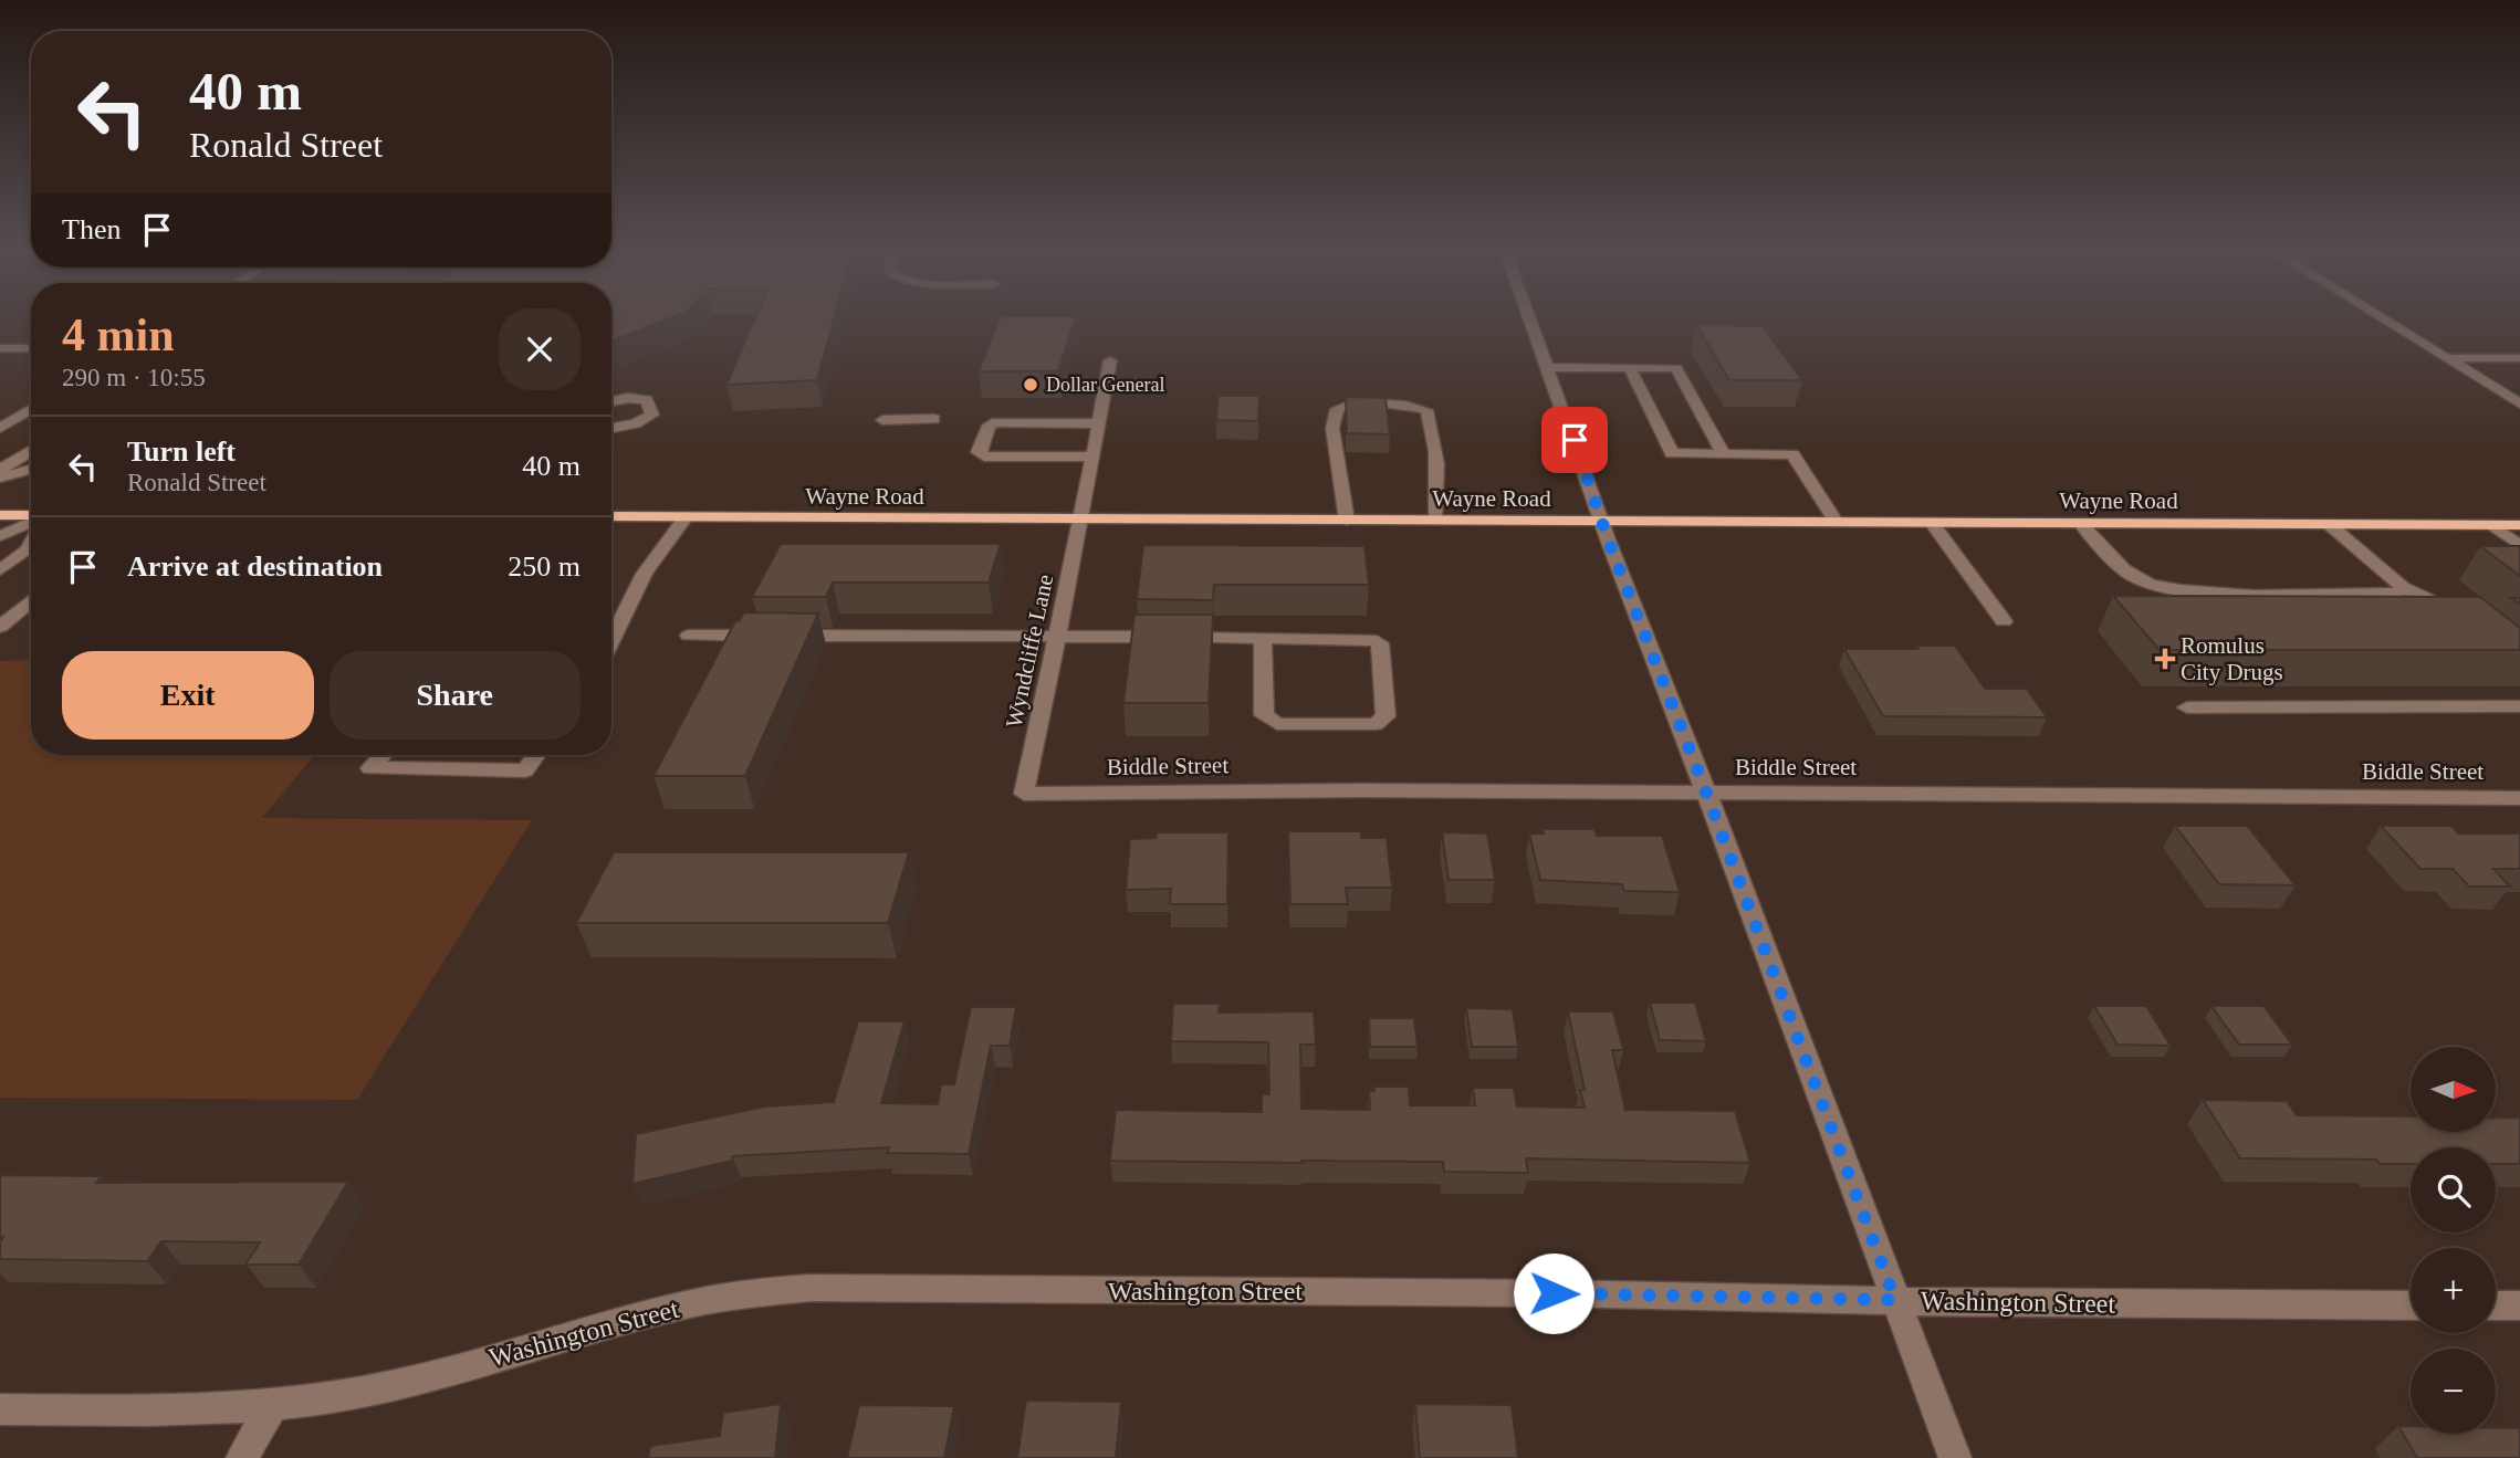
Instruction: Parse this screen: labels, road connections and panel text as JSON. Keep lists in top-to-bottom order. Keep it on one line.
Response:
{"streets":{"main road":["Wayne Road"],"street":["Wyndcliffe Lane","Biddle Street","Washington Street"]},"crossings":[["Wayne Road","Wyndcliffe Lane"],["Wyndcliffe Lane","Biddle Street"]],"places":{"other":["Dollar General"],"health":["Romulus City Drugs"]},"north":"right","page":{"turn":["40 m","Ronald Street"],"then":"Then","heading":["4 min","290 m · 10:55"],"list":[{"name":"Turn left","note":"Ronald Street","value":"40 m"},{"name":"Arrive at destination","value":"250 m"}],"buttons":["Exit","Share"],"map_buttons":["+","−"]}}
